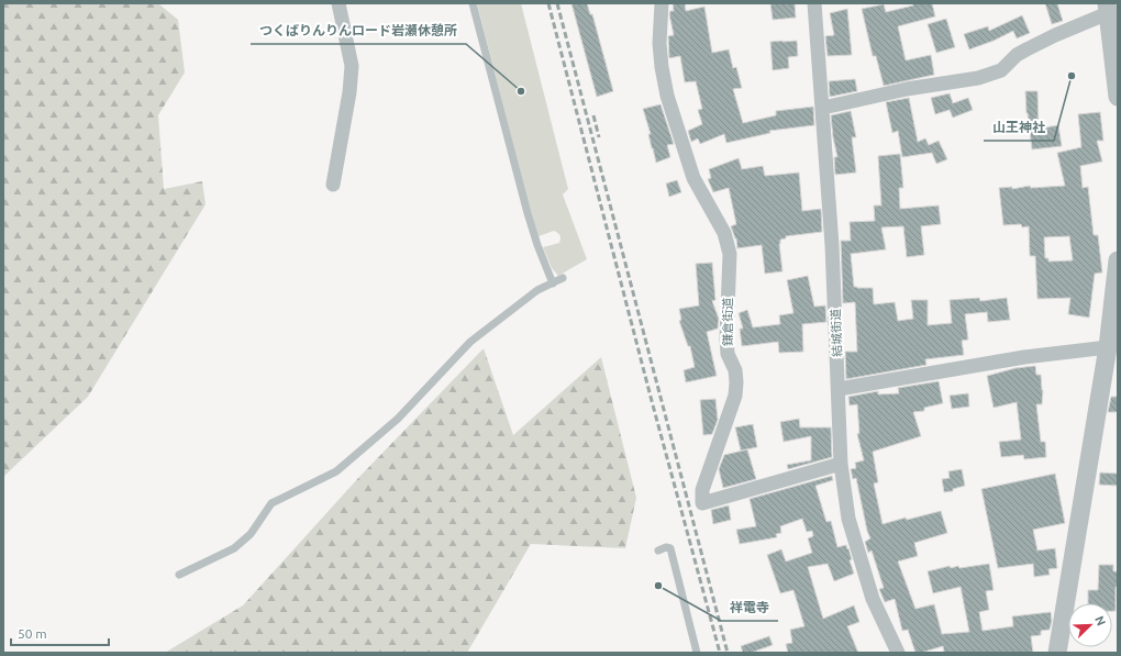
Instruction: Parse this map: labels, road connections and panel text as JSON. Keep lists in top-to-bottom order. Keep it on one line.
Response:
{"streets":{"street":["鎌倉街道","結城街道"]},"crossings":[["鎌倉街道","結城街道"]],"places":["山王神社","つくばりんりんロード岩瀬休憩所","祥電寺"],"scale_bar":"50 m","north":"top right"}
